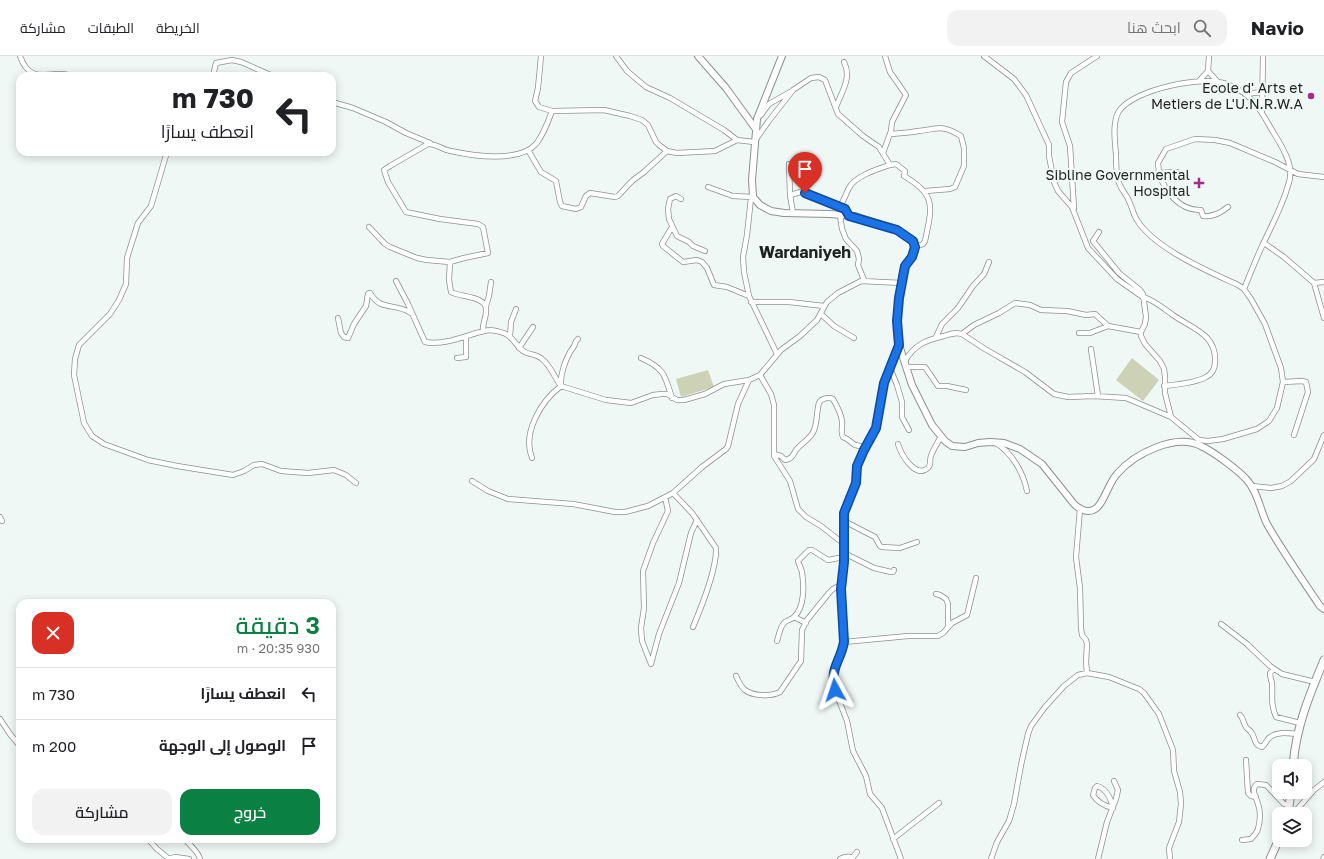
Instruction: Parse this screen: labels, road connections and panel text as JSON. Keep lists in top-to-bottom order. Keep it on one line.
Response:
{"districts":["Wardaniyeh"],"places":{"other":["Ecole d' Arts et Metiers de L'U.N.R.W.A"],"health":["Sibline Governmental Hospital"]},"page":{"header":"Navio","search":"ابحث هنا","nav":["الخريطة","الطبقات","مشاركة"],"turn":["730 m","انعطف يسارًا"],"heading":["3 دقيقة","930 m · 20:35"],"list":[{"name":"انعطف يسارًا","value":"730 m"},{"name":"الوصول إلى الوجهة","value":"200 m"}],"buttons":["خروج","مشاركة"]}}
